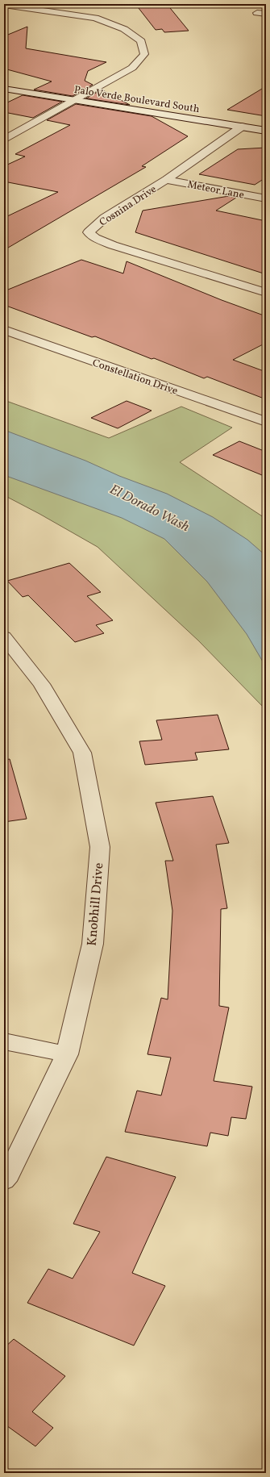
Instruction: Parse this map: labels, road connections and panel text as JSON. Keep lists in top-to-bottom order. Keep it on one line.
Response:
{"streets":{"street":["Palo Verde Boulevard South","Meteor Lane","Cosnina Drive","Constellation Drive","Knobhill Drive"]},"crossings":[["Palo Verde Boulevard South","Cosnina Drive"],["Meteor Lane","Cosnina Drive"]],"water":["El Dorado Wash"]}
